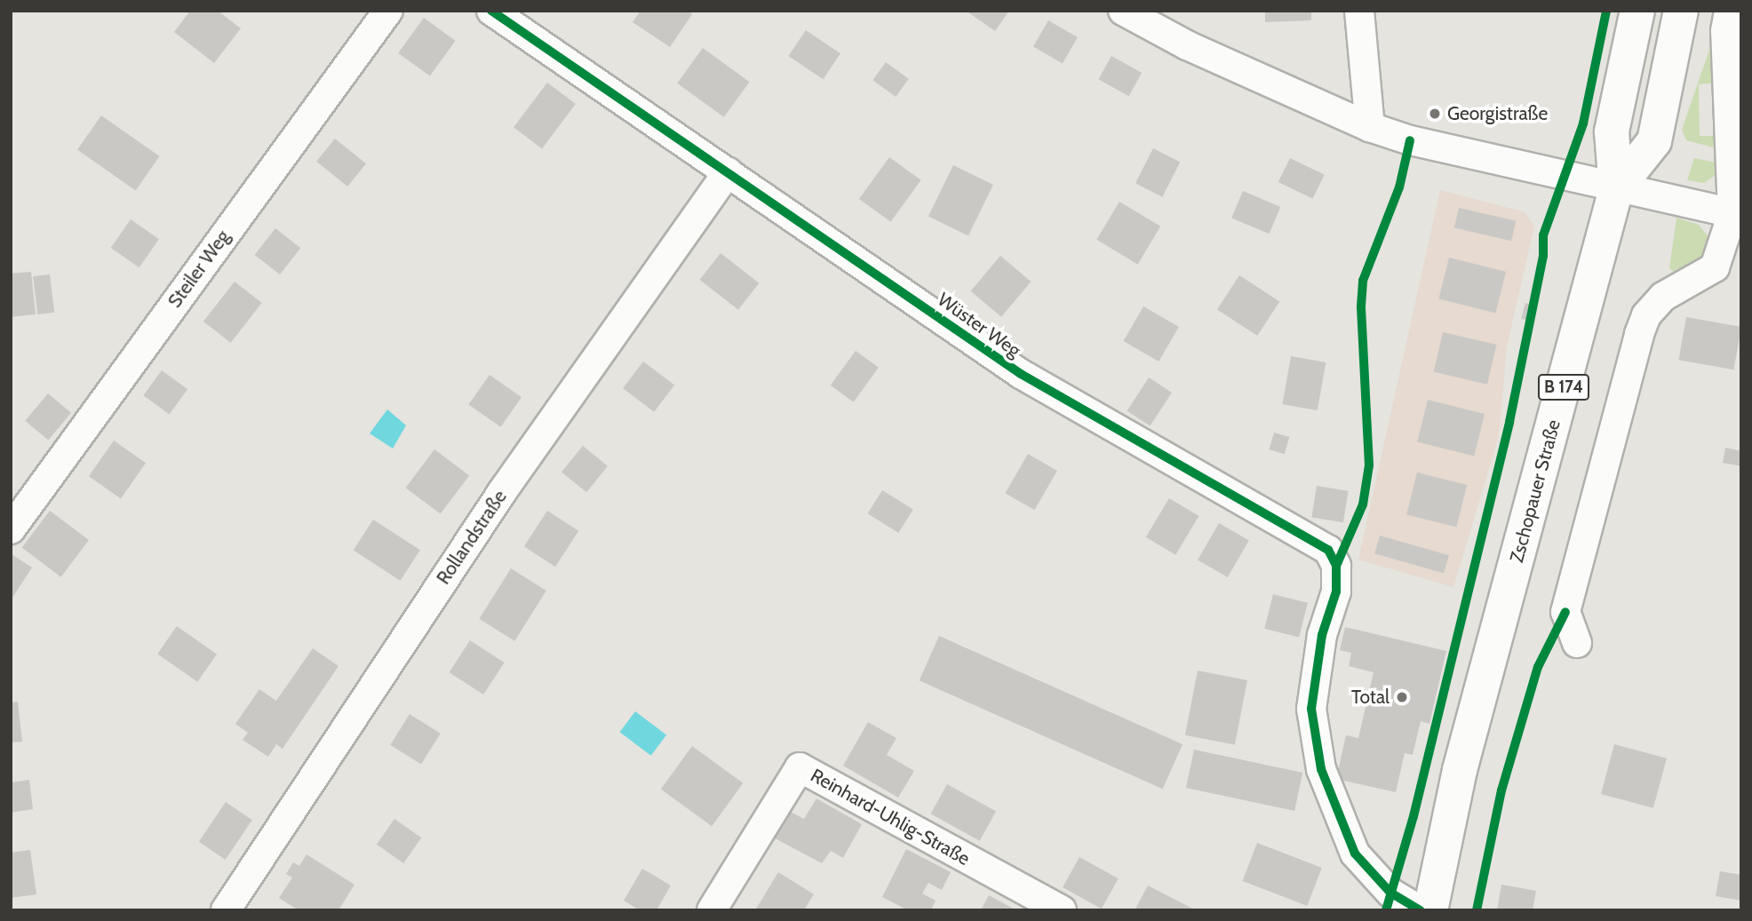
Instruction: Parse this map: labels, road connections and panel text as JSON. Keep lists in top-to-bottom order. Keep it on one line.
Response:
{"streets":{"main road":["B 174","Zschopauer Straße"],"street":["Steiler Weg","Wüster Weg","Rollandstraße","Reinhard-Uhlig-Straße"]},"crossings":[["Wüster Weg","Rollandstraße"],["B 174","Zschopauer Straße"]],"places":["Georgistraße","Total"]}
